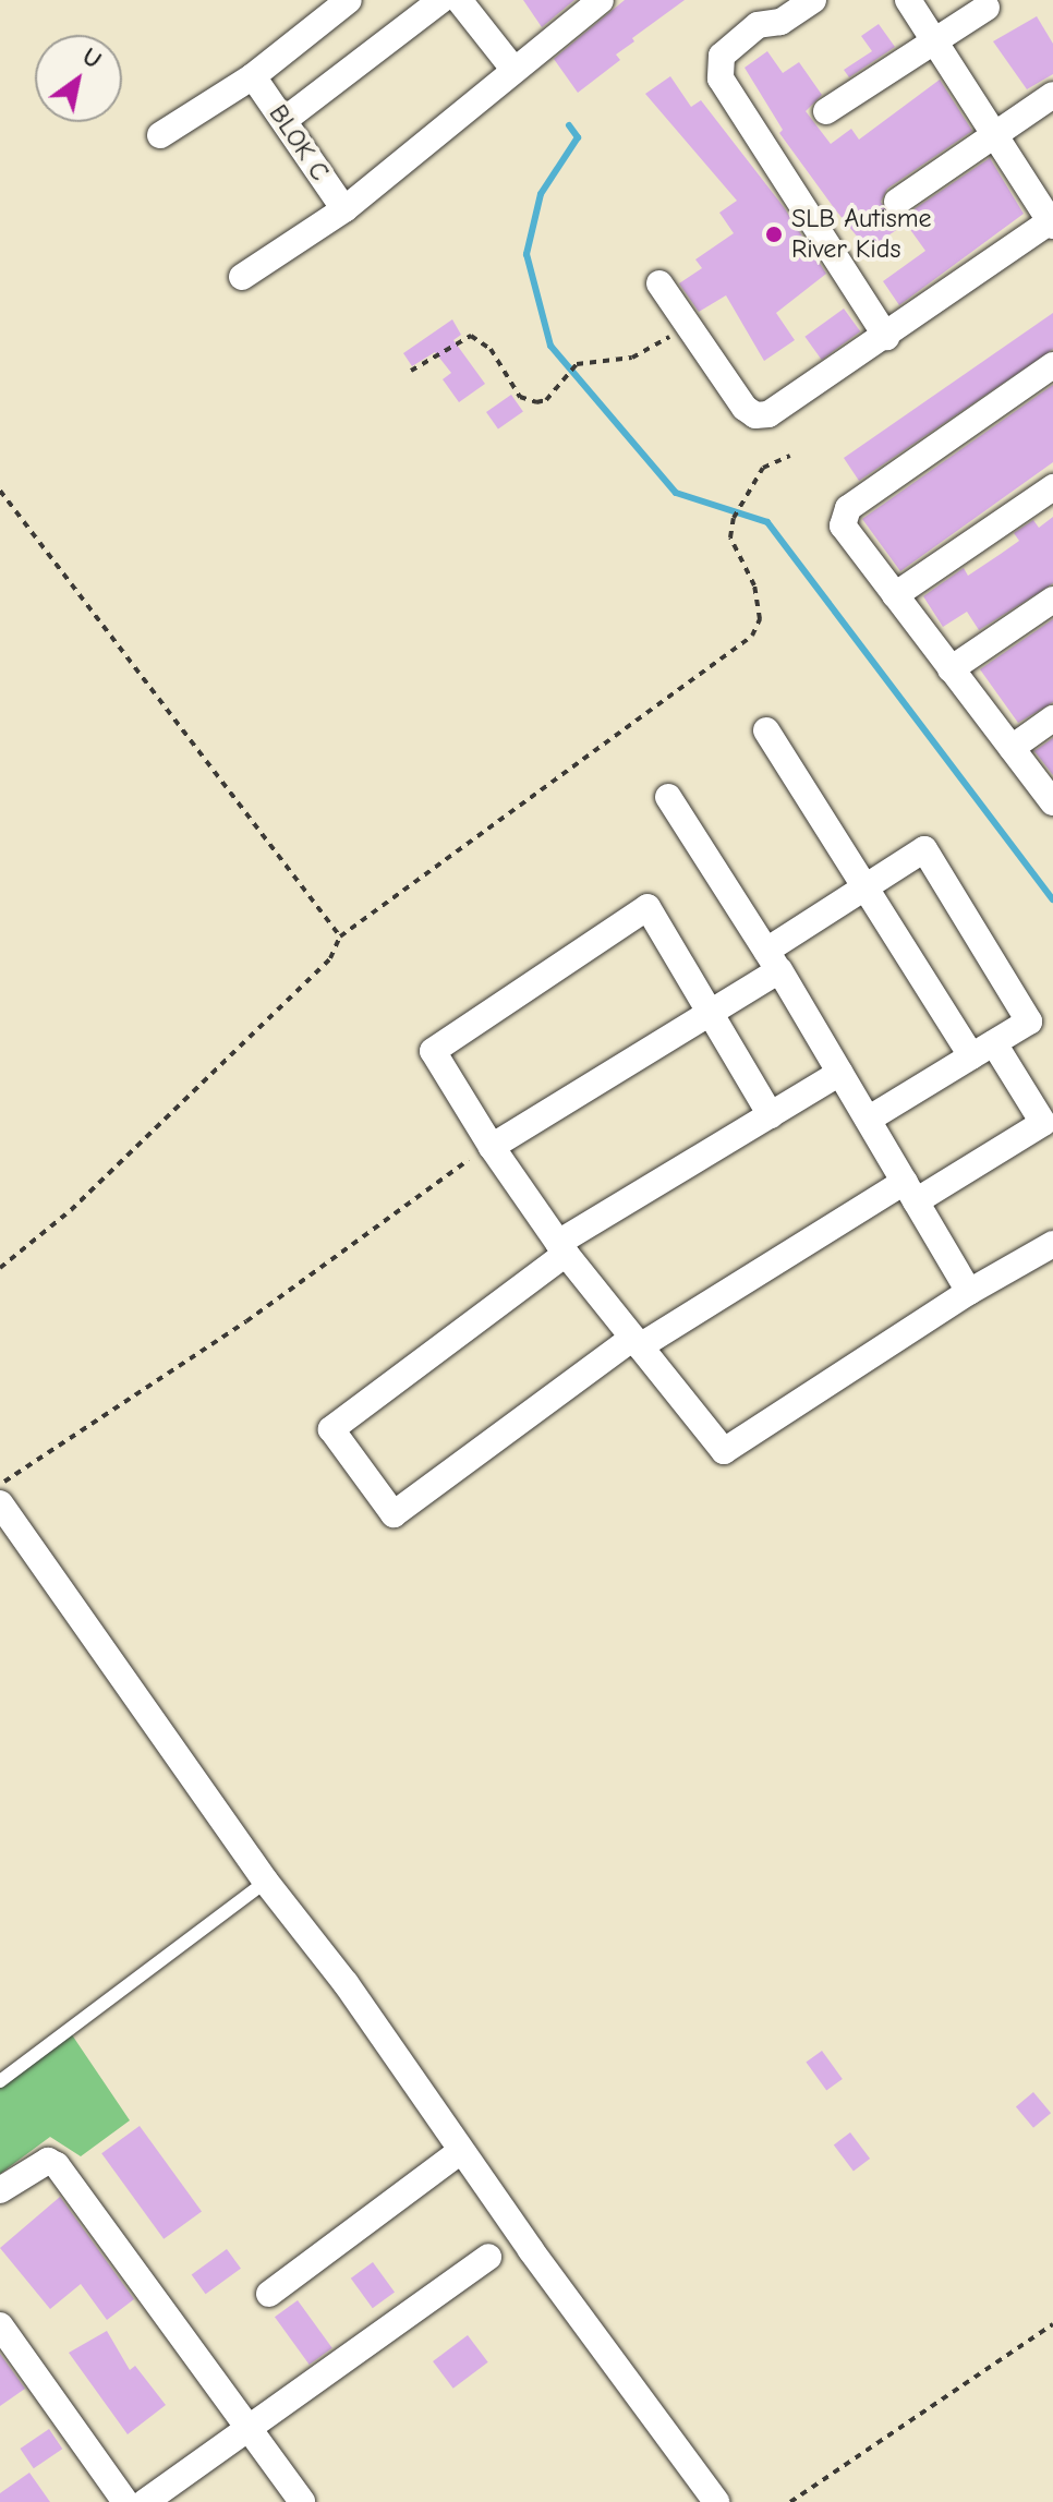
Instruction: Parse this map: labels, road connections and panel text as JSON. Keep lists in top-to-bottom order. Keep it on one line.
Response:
{"streets":{"street":["BLOK C"]},"places":["SLB Autisme River Kids"],"north":"top right"}
